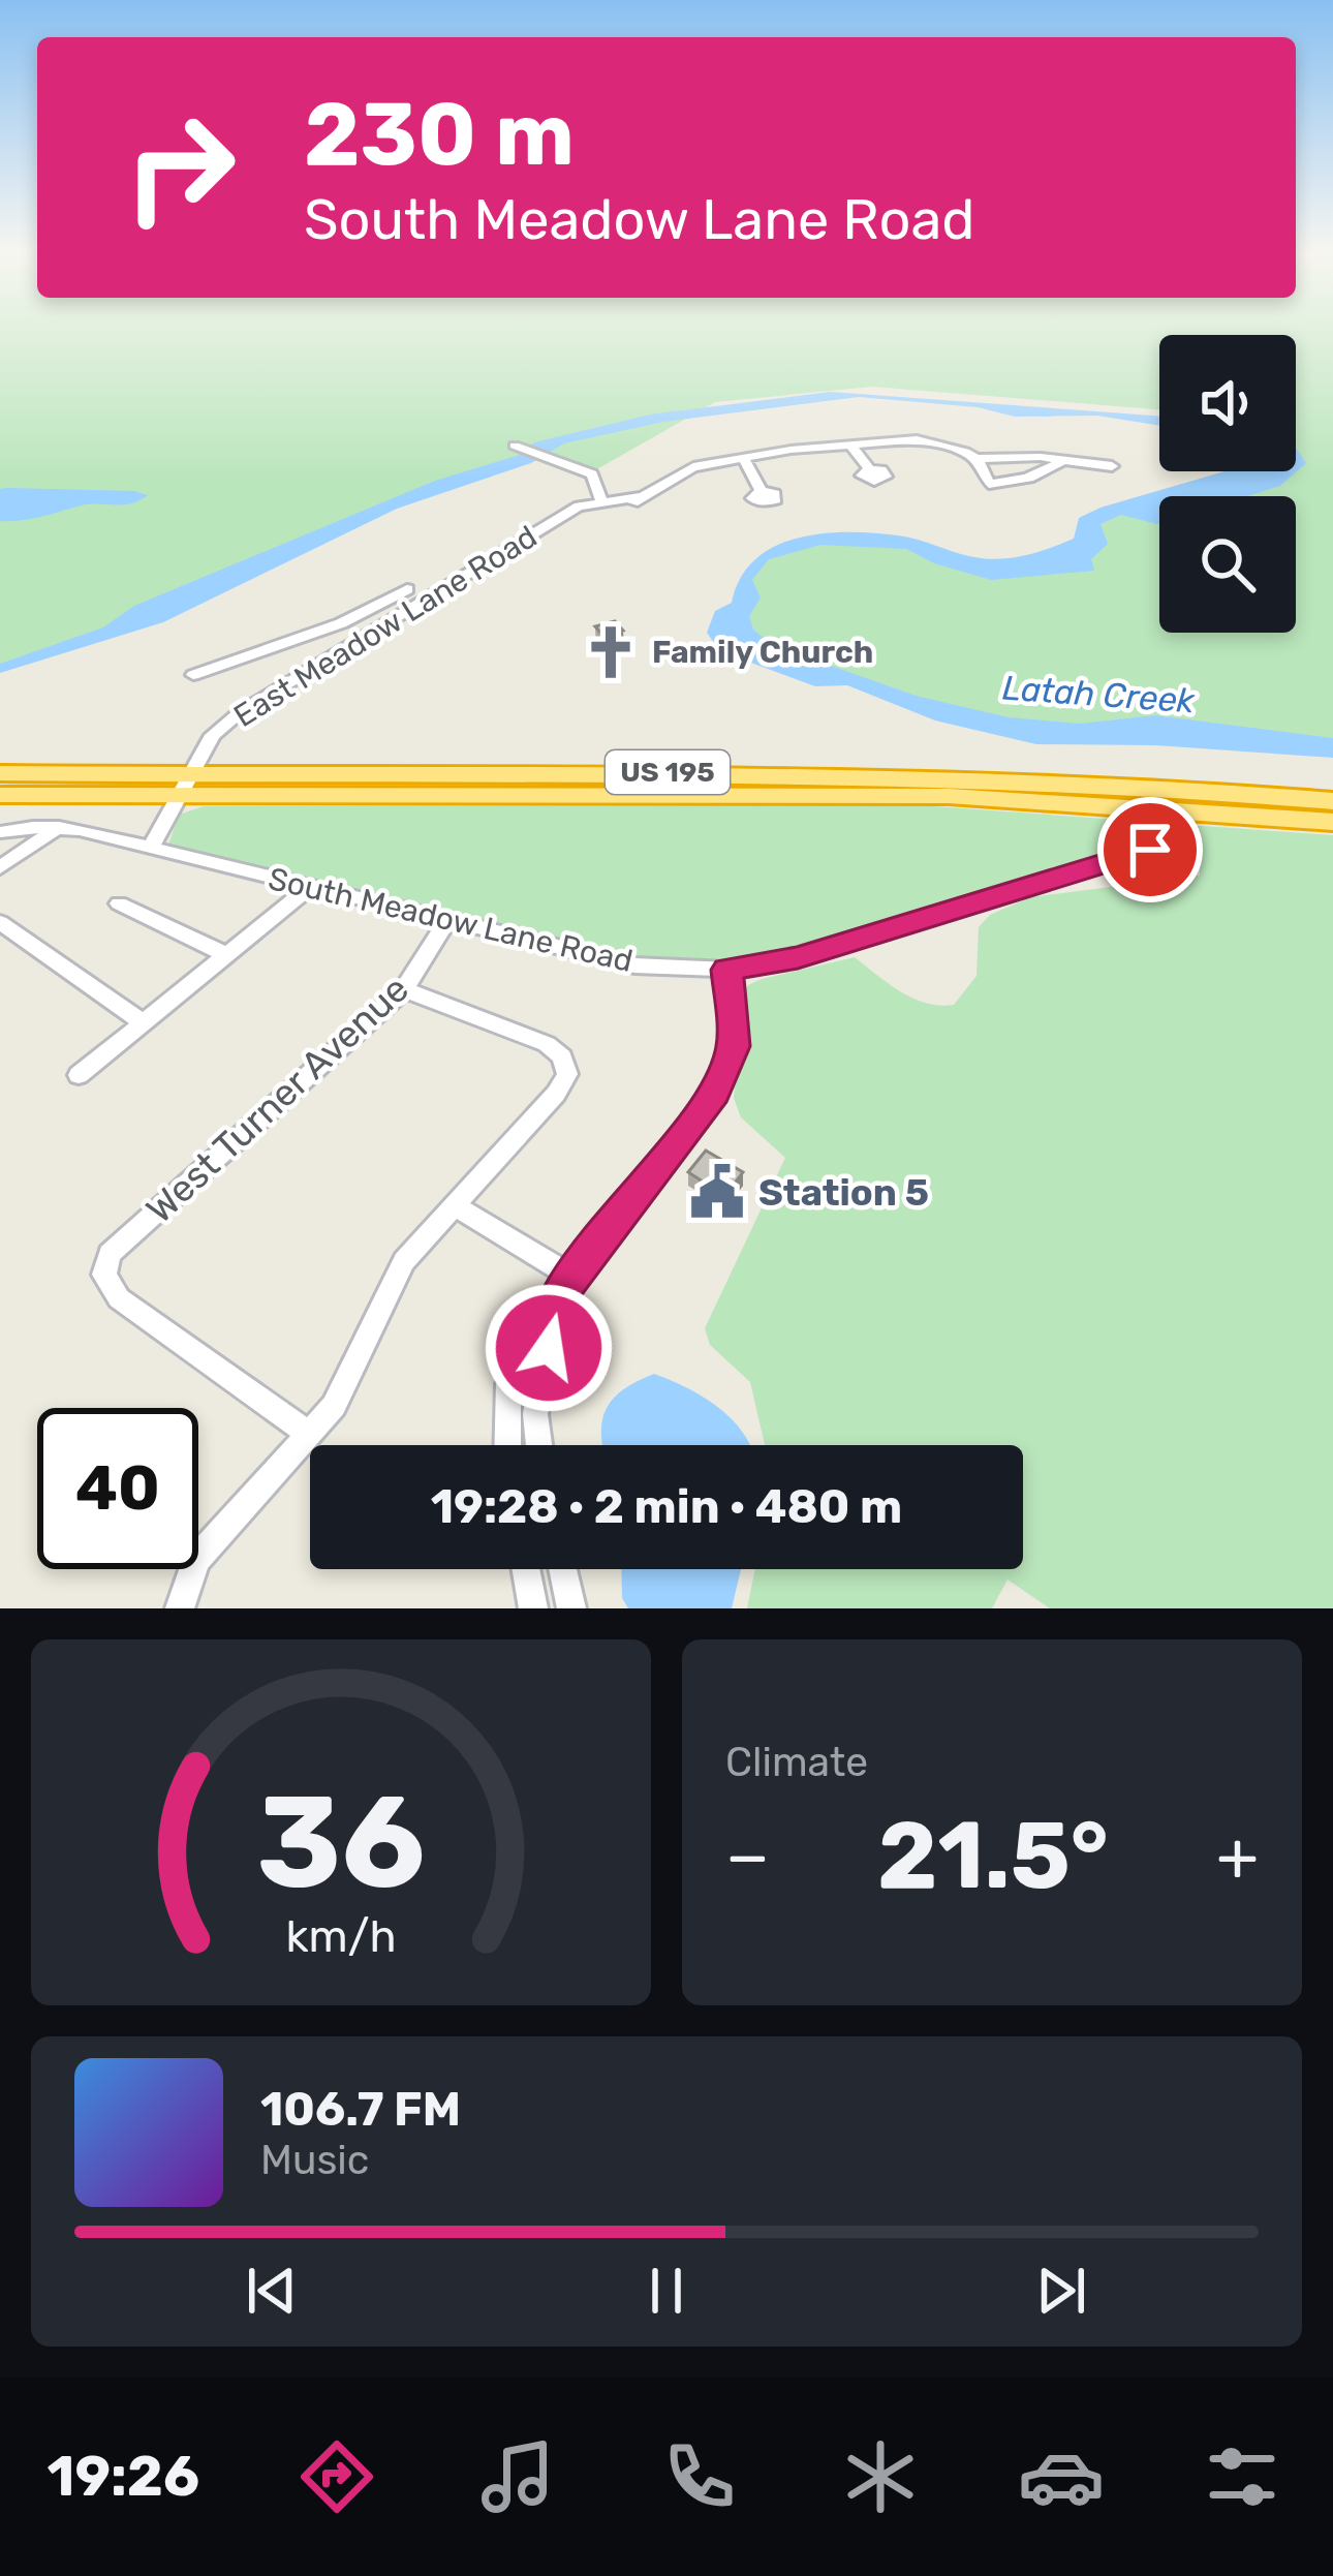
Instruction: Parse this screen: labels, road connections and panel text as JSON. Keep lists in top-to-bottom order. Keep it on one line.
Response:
{"streets":{"highway":["US 195"],"street":["East Meadow Lane Road","South Meadow Lane Road","West Turner Avenue"]},"crossings":[["East Meadow Lane Road","US 195"],["South Meadow Lane Road","West Turner Avenue"]],"water":["Latah Creek"],"places":{"church":["Family Church"],"public building":["Station 5"]},"page":{"turn":["230 m","South Meadow Lane Road"],"limit":"40","trip":"19:28 · 2 min · 480 m","tile":"Climate","heat":["−","21.5°","+"],"song":["106.7 FM","Music"],"tabs":"19:26","gauge":["36","km/h"]}}
